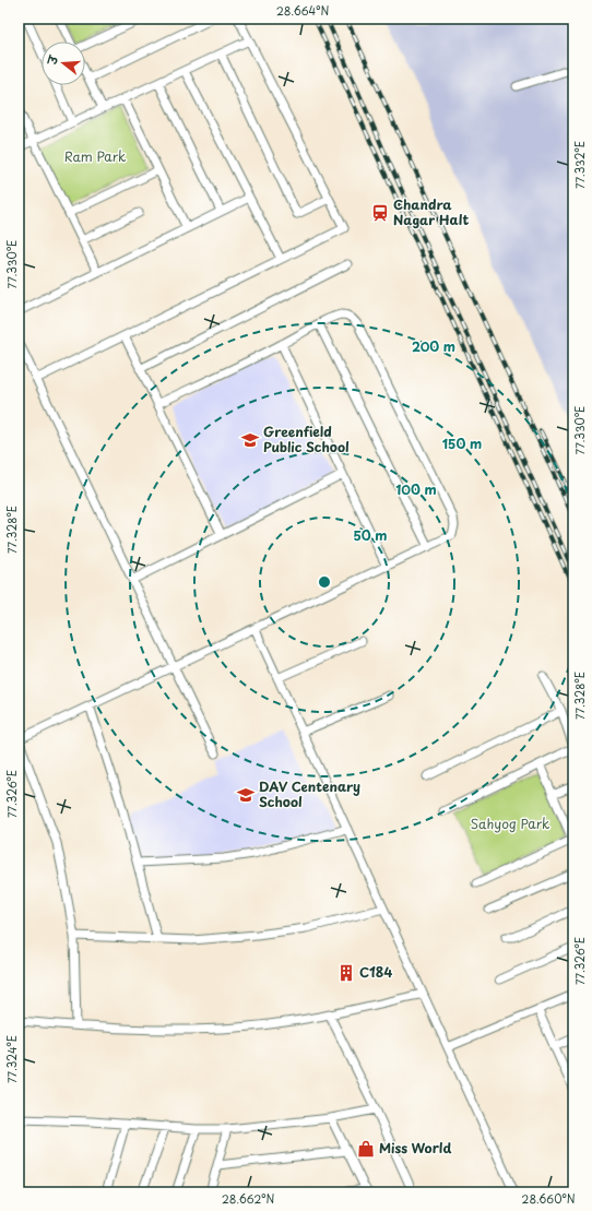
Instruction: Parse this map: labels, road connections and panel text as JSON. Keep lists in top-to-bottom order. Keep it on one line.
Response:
{"parks":["Ram Park","Sahyog Park"],"places":{"station":["Chandra Nagar Halt"],"school or university":["Greenfield Public School","DAV Centenary School"],"building":["C184"],"shop":["Miss World"]},"north":"left","coordinates":["28.664°N","77.332°E","77.330°E","77.328°E","77.326°E","77.324°E","28.662°N","28.660°N"],"rings":["200 m","150 m","100 m","50 m"]}
